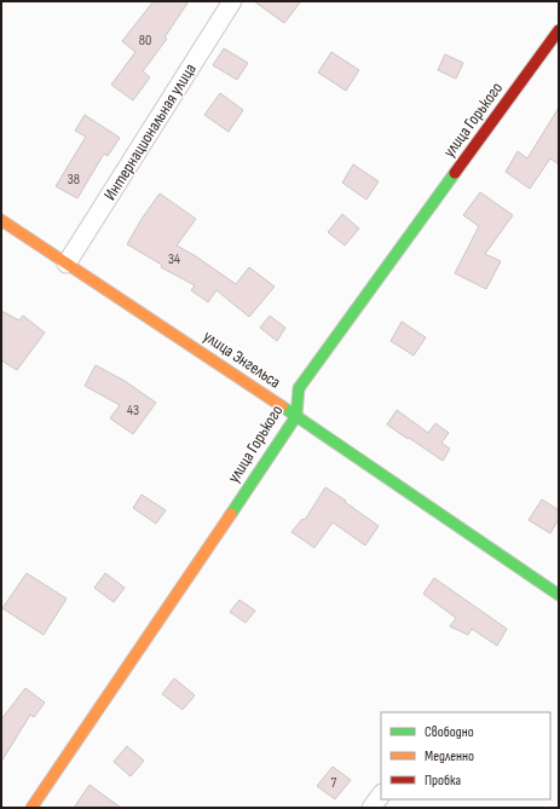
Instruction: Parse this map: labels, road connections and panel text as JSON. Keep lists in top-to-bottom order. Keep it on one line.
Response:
{"streets":{"street":["улица Горького","Интернациональная улица","улица Энгельса"]},"crossings":[["улица Горького","улица Энгельса"],["Интернациональная улица","улица Энгельса"]],"house_numbers":["80","38","34","43","7"],"legend":["Свободно","Медленно","Пробка"]}
